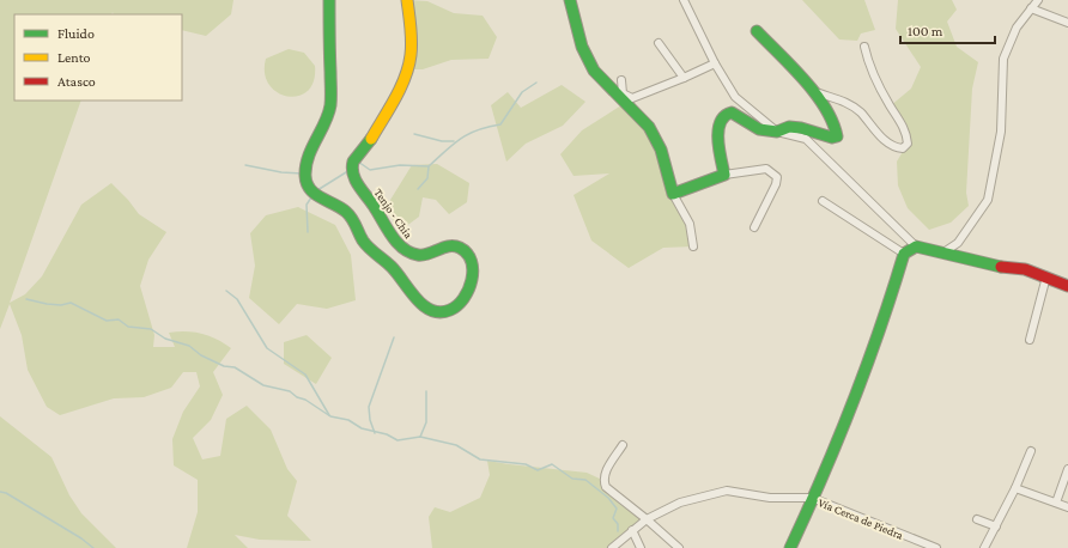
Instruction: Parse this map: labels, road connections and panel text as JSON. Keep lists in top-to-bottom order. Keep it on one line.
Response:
{"streets":{"street":["Tenjo - Chia","Vía Cerca de Piedra"]},"legend":["Fluido","Lento","Atasco"],"scale_bar":"100 m"}
